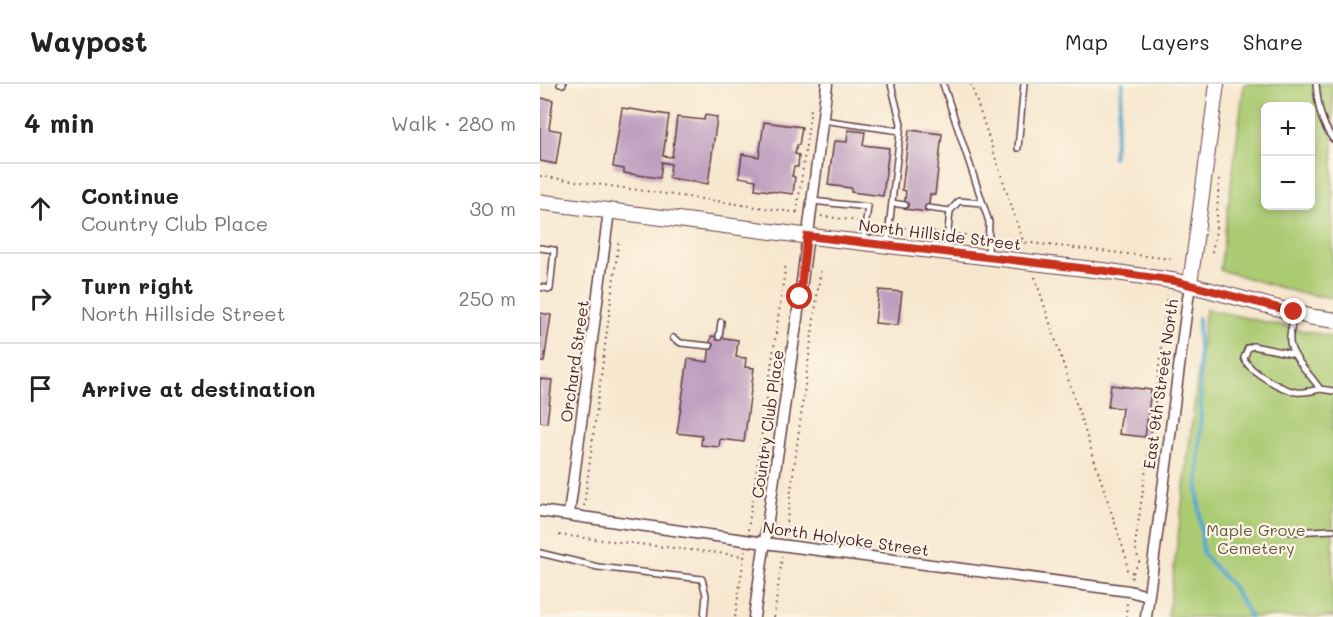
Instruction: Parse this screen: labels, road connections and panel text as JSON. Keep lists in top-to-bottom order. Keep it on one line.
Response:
{"streets":{"main road":["North Hillside Street"],"street":["Orchard Street","East 9th Street North","Country Club Place","North Holyoke Street"]},"crossings":[["North Hillside Street","Orchard Street"],["North Hillside Street","East 9th Street North"],["North Hillside Street","Country Club Place"],["Orchard Street","North Holyoke Street"],["East 9th Street North","North Holyoke Street"],["Country Club Place","North Holyoke Street"]],"parks":["Maple Grove Cemetery"],"page":{"header":"Waypost","nav":["Map","Layers","Share"],"heading":["4 min","Walk · 280 m"],"map_buttons":["+","−"],"list":[["Continue","Country Club Place","30 m"],["Turn right","North Hillside Street","250 m"],"Arrive at destination"]}}
